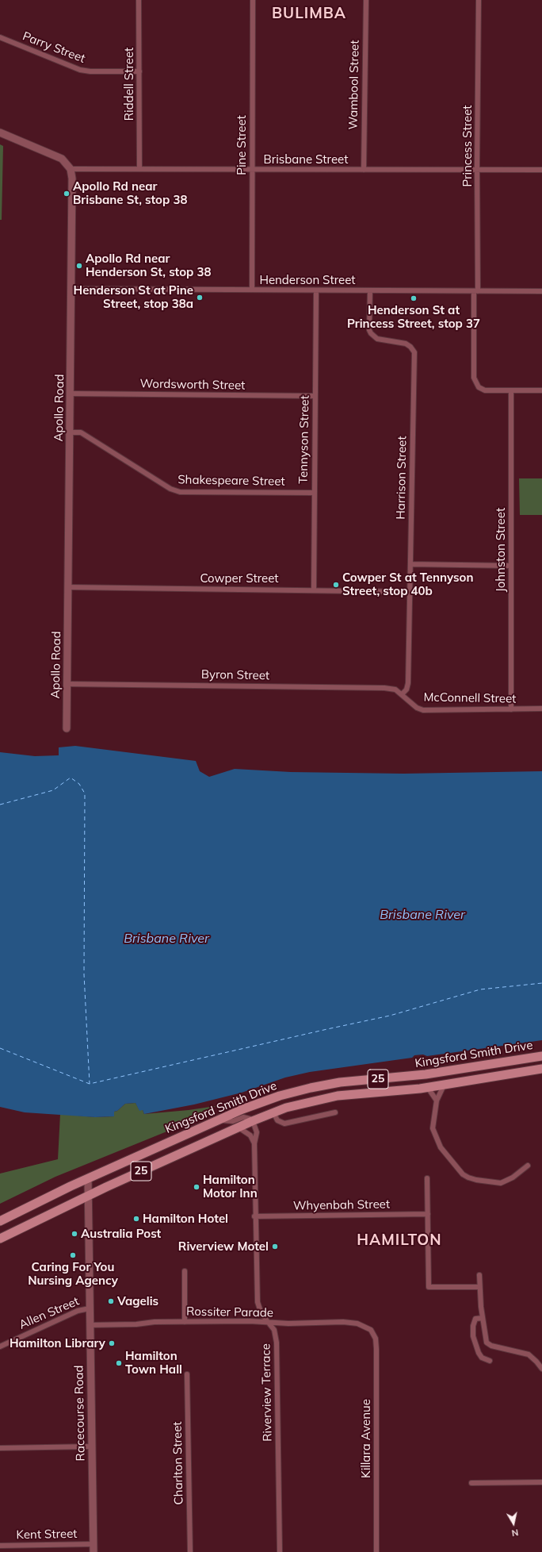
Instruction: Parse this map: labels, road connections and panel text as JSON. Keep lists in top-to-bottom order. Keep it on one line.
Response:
{"streets":{"highway":["Kingsford Smith Drive","25"],"street":["Parry Street","Riddell Street","Wambool Street","Pine Street","Princess Street","Brisbane Street","Henderson Street","Wordsworth Street","Apollo Road","Tennyson Street","Harrison Street","Shakespeare Street","Johnston Street","Cowper Street","Byron Street","McConnell Street","Whyenbah Street","Rossiter Parade","Allen Street","Riverview Terrace","Racecourse Road","Killara Avenue","Charlton Street","Kent Street"]},"crossings":[["Parry Street","Riddell Street"],["Riddell Street","Brisbane Street"],["Wambool Street","Brisbane Street"],["Pine Street","Brisbane Street"],["Pine Street","Henderson Street"],["Princess Street","Brisbane Street"],["Princess Street","Henderson Street"],["Princess Street","Johnston Street"],["Brisbane Street","Apollo Road"],["Henderson Street","Apollo Road"],["Henderson Street","Tennyson Street"],["Henderson Street","Harrison Street"],["Wordsworth Street","Apollo Road"],["Wordsworth Street","Tennyson Street"],["Apollo Road","Shakespeare Street"],["Apollo Road","Cowper Street"],["Apollo Road","Byron Street"],["Tennyson Street","Shakespeare Street"],["Tennyson Street","Cowper Street"],["Harrison Street","Cowper Street"],["Harrison Street","Byron Street"],["Harrison Street","McConnell Street"],["Johnston Street","McConnell Street"],["Byron Street","McConnell Street"],["Kingsford Smith Drive","Riverview Terrace"],["Kingsford Smith Drive","Racecourse Road"],["Whyenbah Street","Riverview Terrace"],["Rossiter Parade","Riverview Terrace"],["Rossiter Parade","Racecourse Road"],["Rossiter Parade","Killara Avenue"],["Allen Street","Racecourse Road"],["Racecourse Road","Kent Street"]],"districts":["BULIMBA","HAMILTON"],"water":["Brisbane River"],"places":["Apollo Rd near Brisbane St, stop 38","Apollo Rd near Henderson St, stop 38","Henderson St at Pine Street, stop 38a","Henderson St at Princess Street, stop 37","Cowper St at Tennyson Street, stop 40b","Hamilton Motor Inn","Hamilton Hotel","Australia Post","Riverview Motel","Caring For You Nursing Agency","Vagelis","Hamilton Library","Hamilton Town Hall"],"north":"bottom"}
